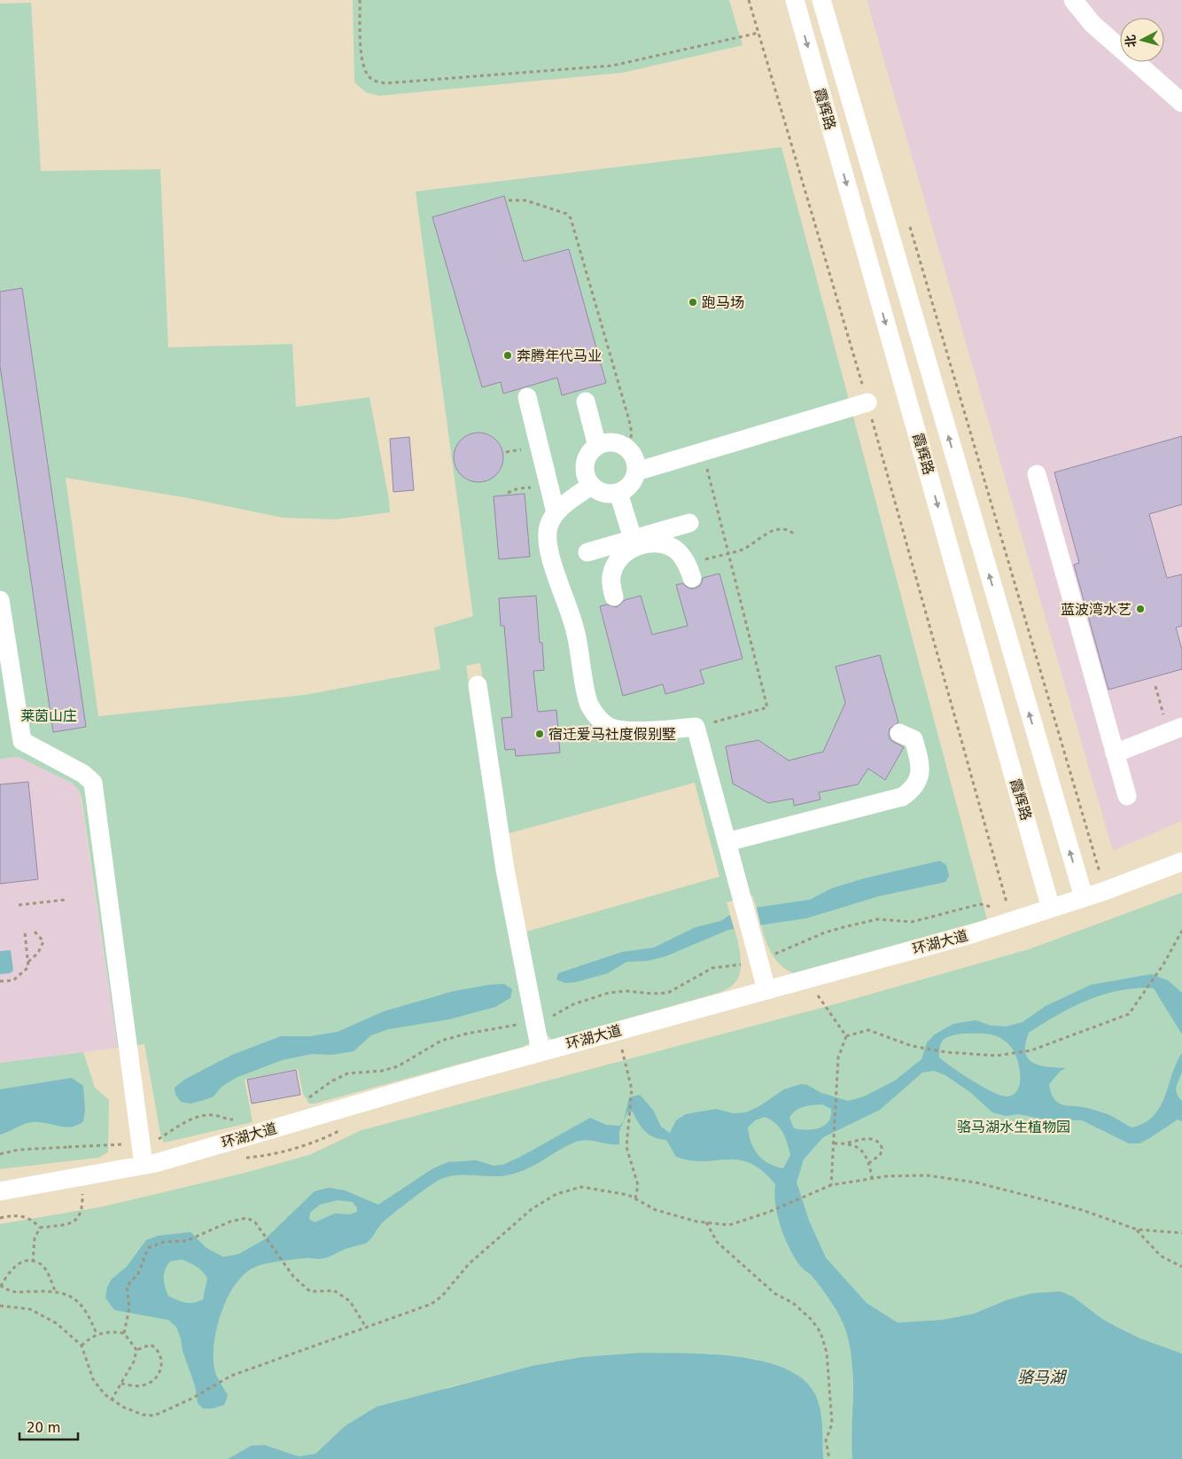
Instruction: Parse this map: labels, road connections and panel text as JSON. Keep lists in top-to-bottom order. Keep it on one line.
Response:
{"streets":{"street":["霞辉路","环湖大道"]},"crossings":[["霞辉路","环湖大道"]],"water":["骆马湖"],"parks":["莱茵山庄","骆马湖水生植物园"],"places":["跑马场","奔腾年代马业","蓝波湾水艺","宿迁爱马社度假别墅"],"scale_bar":"20 m","north":"left"}
